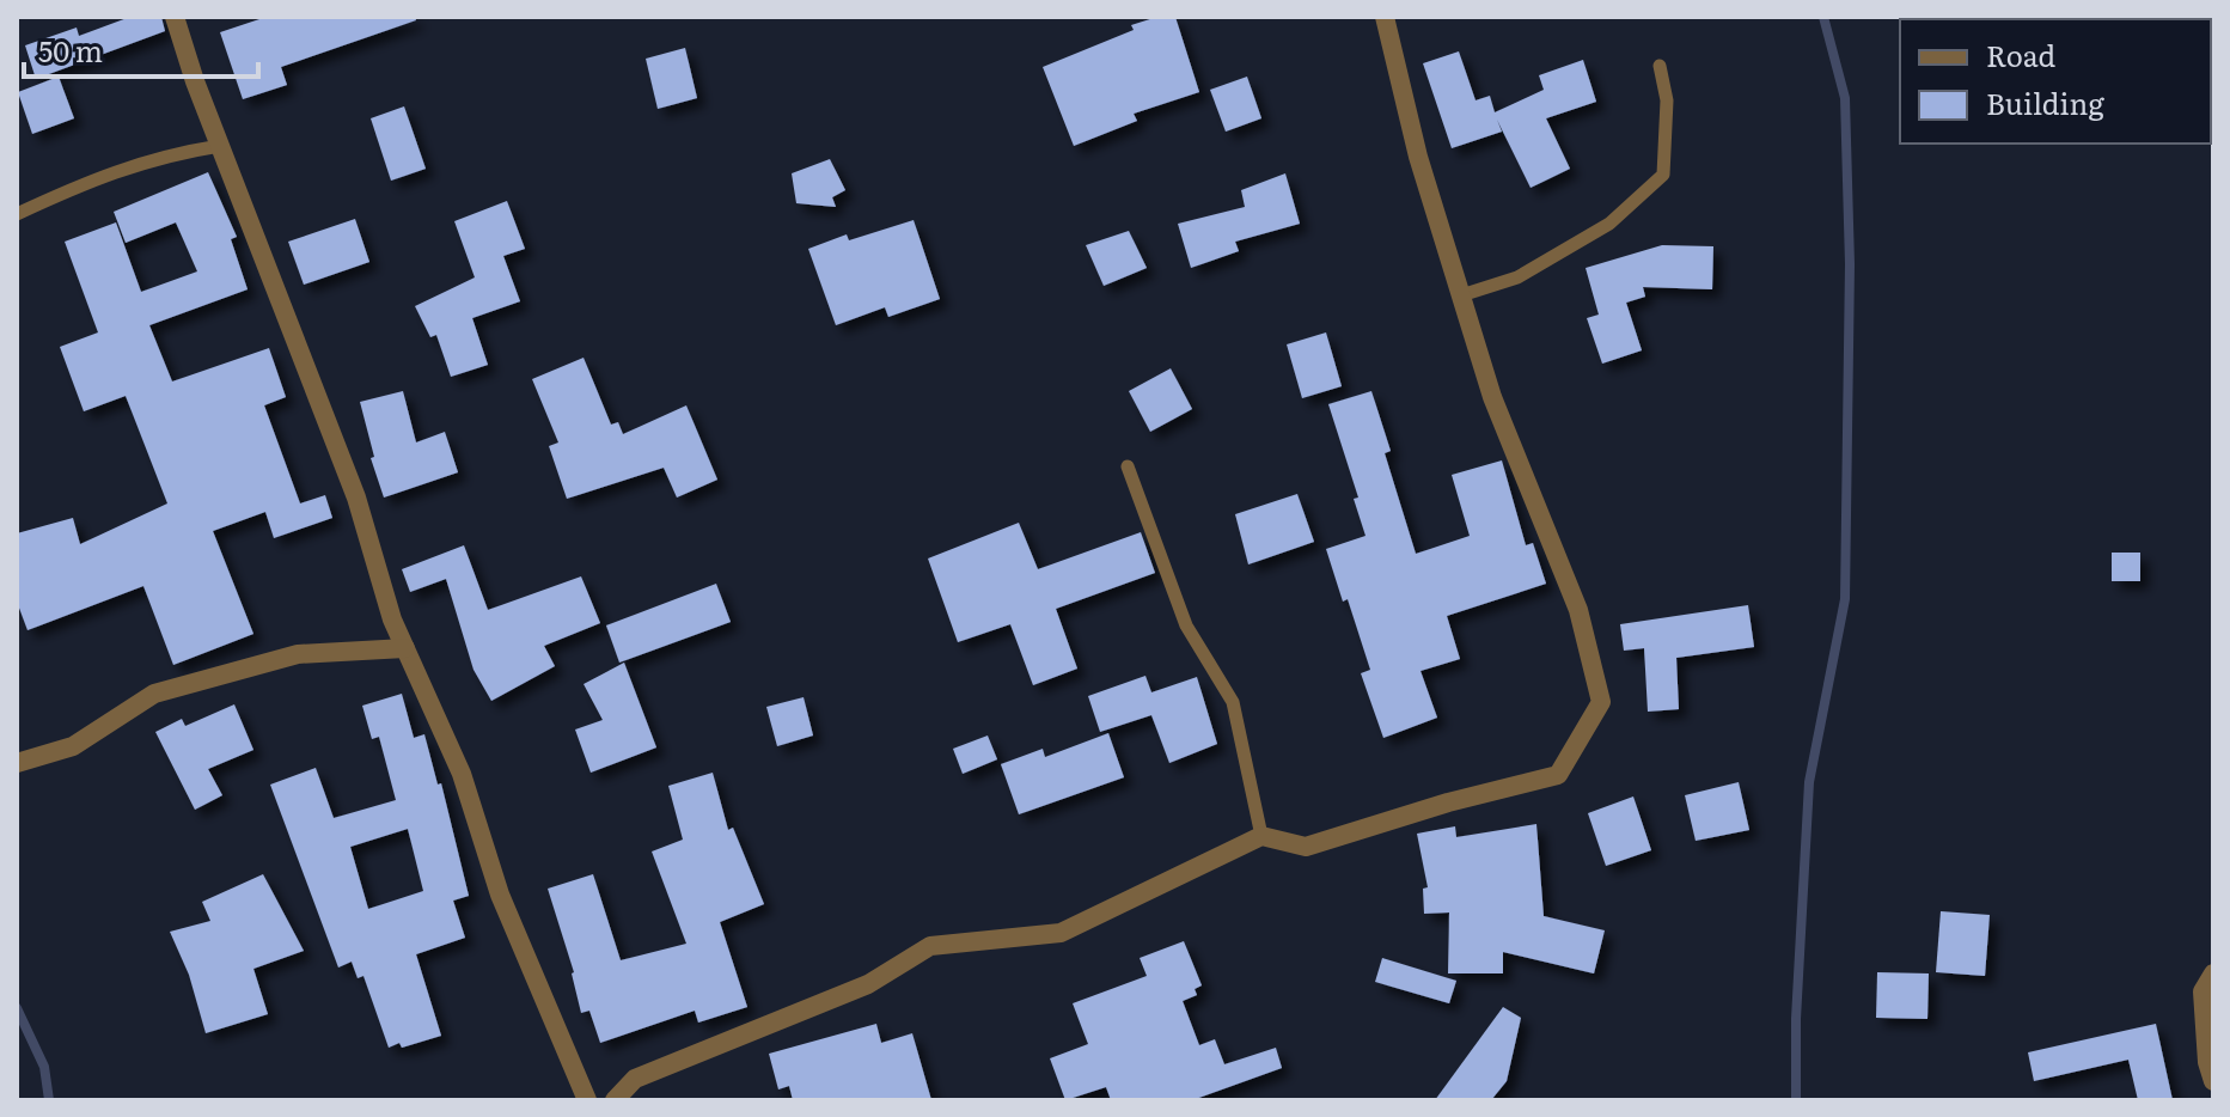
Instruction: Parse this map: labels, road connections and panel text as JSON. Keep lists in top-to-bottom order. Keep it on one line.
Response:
{"legend":["Road","Building"],"scale_bar":"50 m"}
